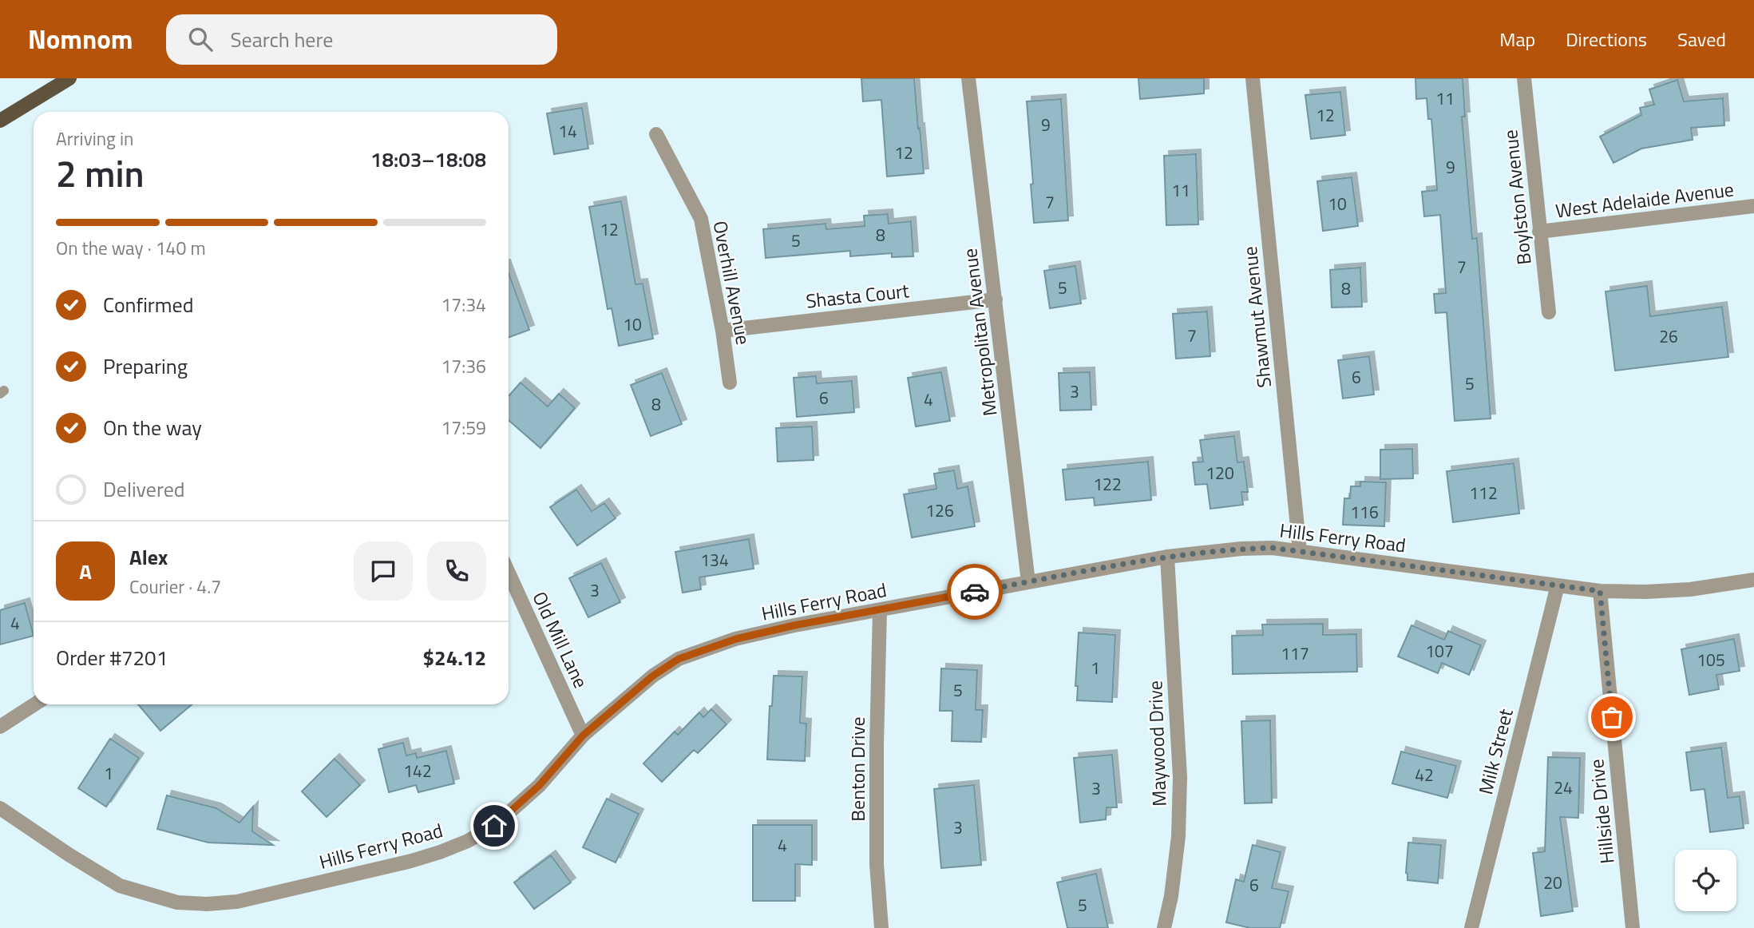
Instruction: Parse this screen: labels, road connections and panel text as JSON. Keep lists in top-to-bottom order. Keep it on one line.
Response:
{"streets":{"street":["Boylston Avenue","West Adelaide Avenue","Overhill Avenue","Shasta Court","Shawmut Avenue","Metropolitan Avenue","Hills Ferry Road","Old Mill Lane","Maywood Drive","Milk Street","Benton Drive","Hillside Drive"]},"crossings":[["Boylston Avenue","West Adelaide Avenue"],["Overhill Avenue","Shasta Court"],["Shasta Court","Metropolitan Avenue"],["Shawmut Avenue","Hills Ferry Road"],["Metropolitan Avenue","Hills Ferry Road"],["Hills Ferry Road","Old Mill Lane"],["Hills Ferry Road","Maywood Drive"],["Hills Ferry Road","Milk Street"],["Hills Ferry Road","Benton Drive"],["Hills Ferry Road","Hillside Drive"]],"house_numbers":["11","12","9","14","12","9","11","7","10","12","8","5","7","5","8","10","7","26","6","5","3","6","4","8","120","122","112","126","116","134","3","4","107","117","105","1","5","142","1","42","24","3","3","4","20","6","5"],"page":{"header":"Nomnom","search":"Search here","nav":["Map","Directions","Saved"],"heading":["2 min","Arriving in","18:03–18:08"],"panel":["Alex","Courier · 4.7","Order #7201","$24.12"],"bar":"On the way · 140 m","list":[["Confirmed","17:34"],["Preparing","17:36"],["On the way","17:59"],"Delivered"],"round":"A"}}
